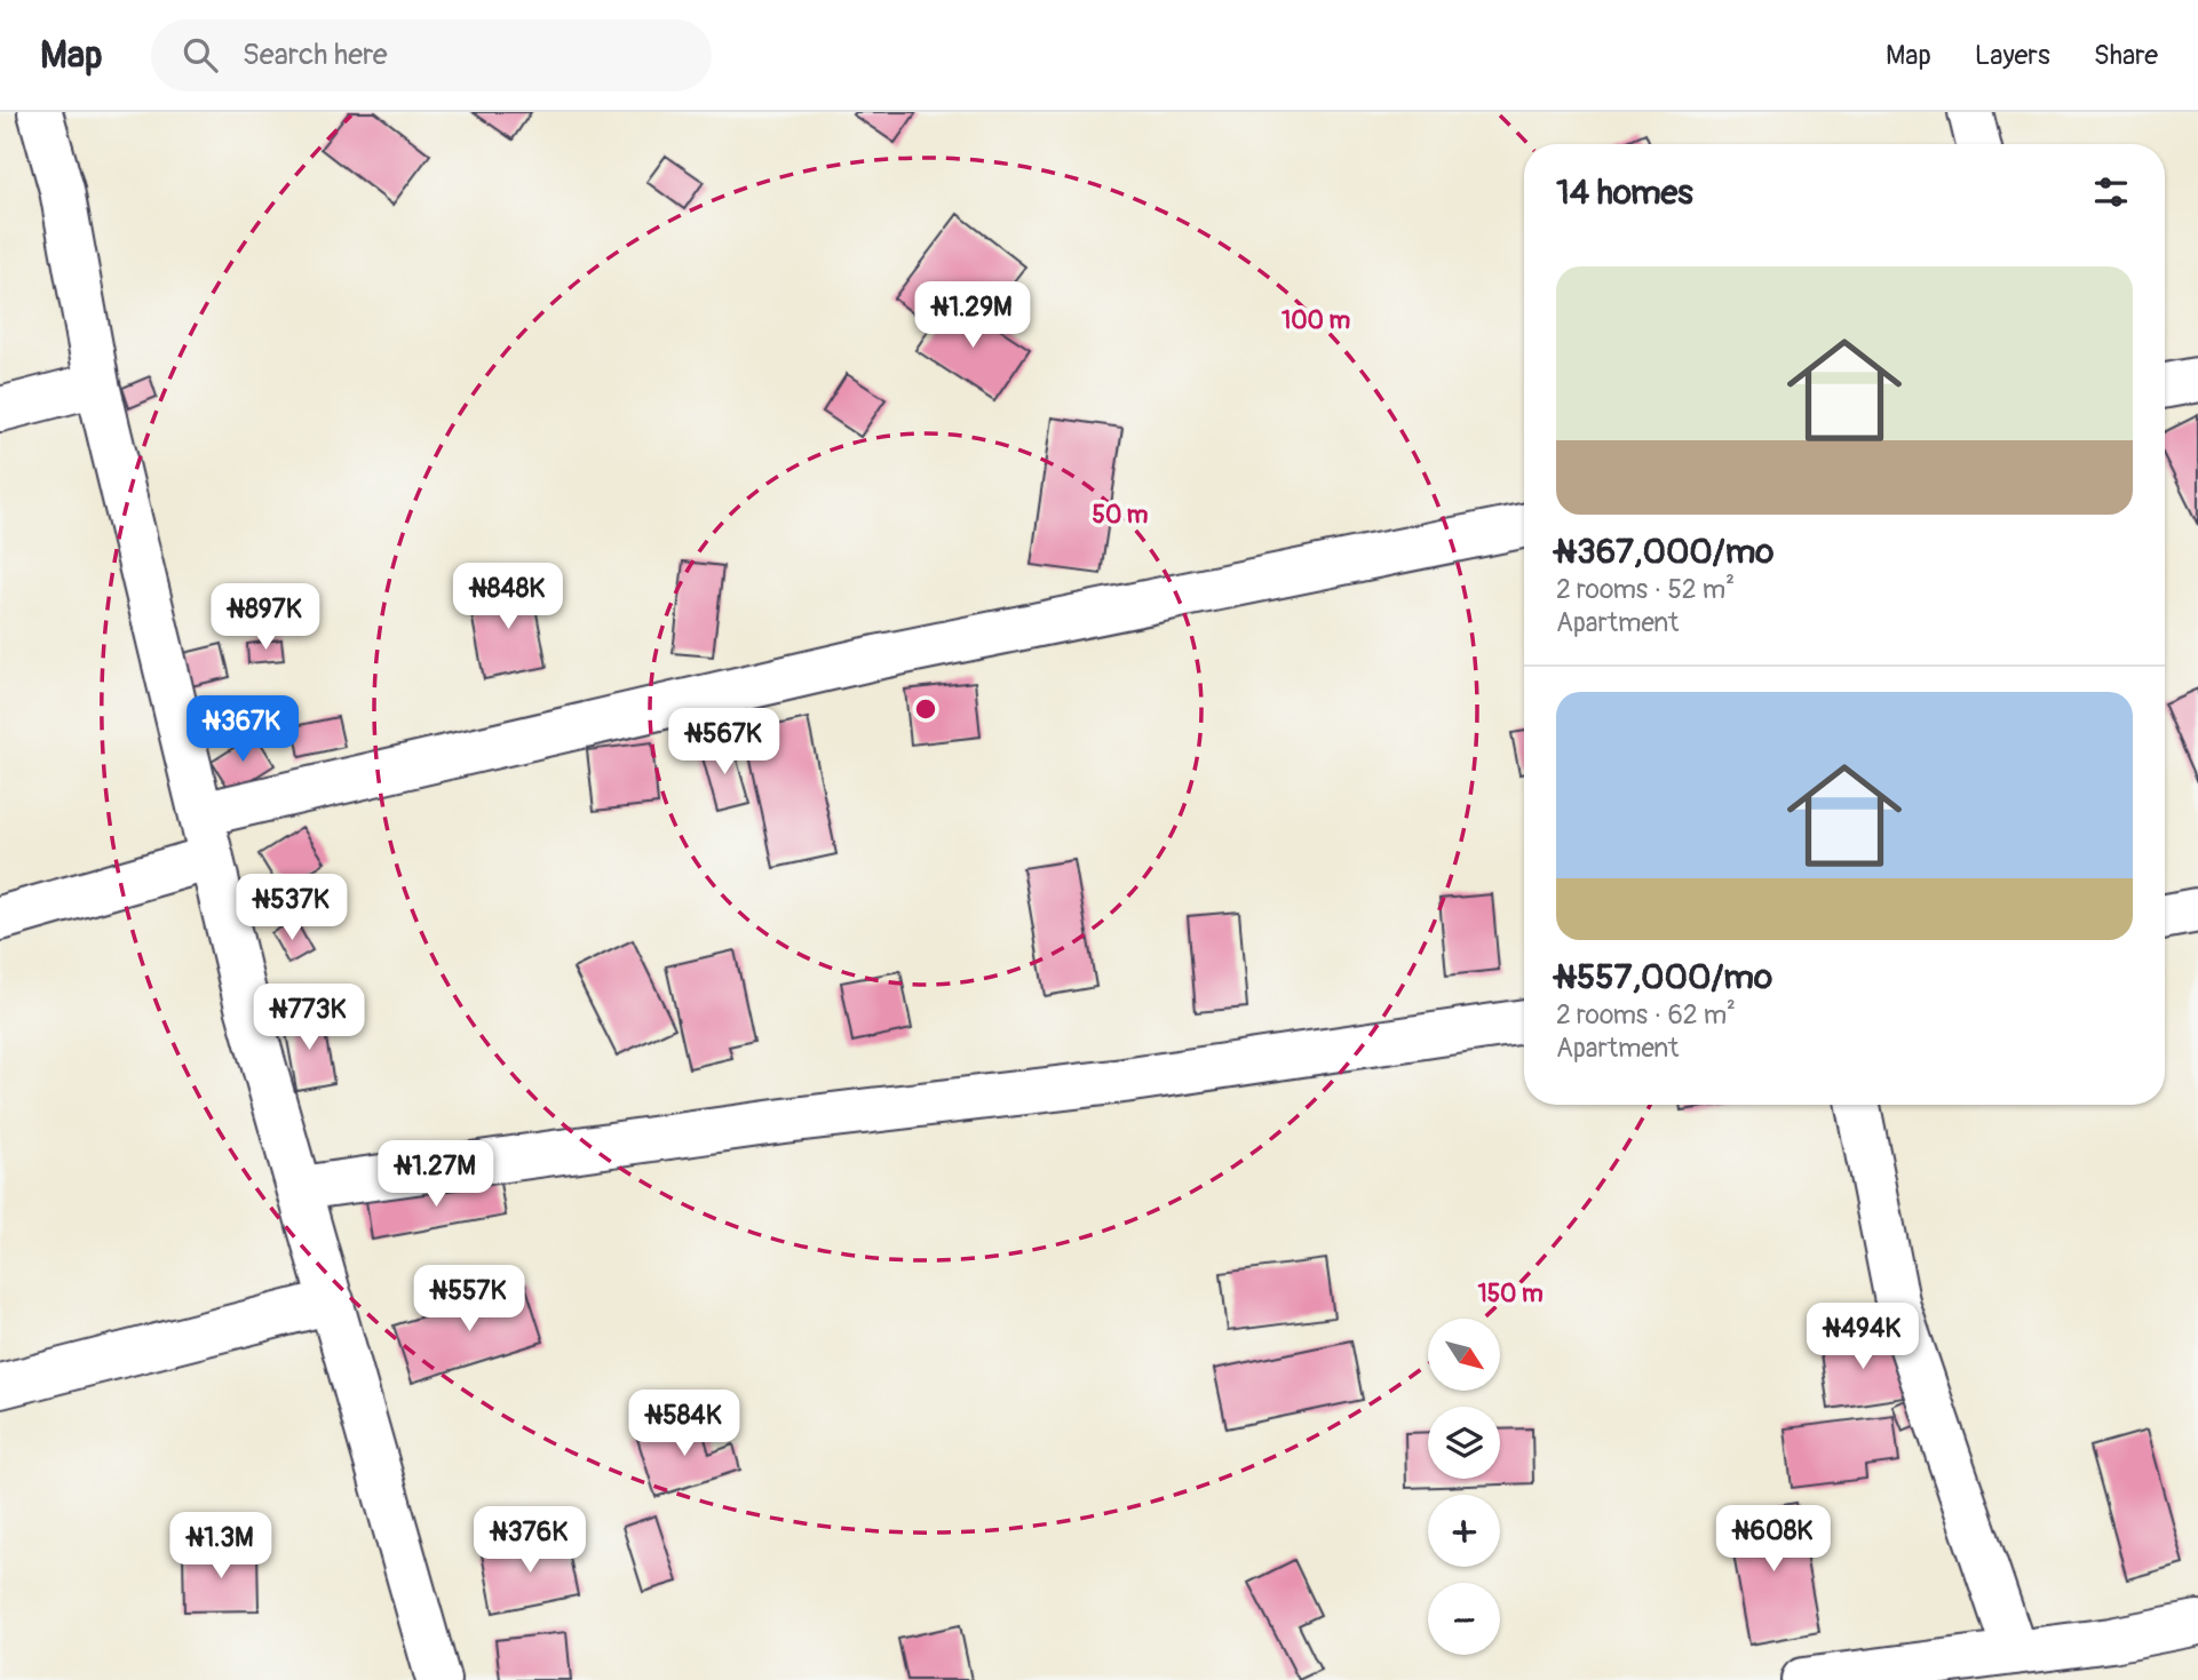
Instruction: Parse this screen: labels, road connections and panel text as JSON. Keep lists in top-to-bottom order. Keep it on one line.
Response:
{"north":"bottom right","page":{"header":"Map","search":"Search here","nav":["Map","Layers","Share"],"heading":"14 homes","list":[{"name":"₦367,000/mo","note":"2 rooms · 52 m² · Apartment"},{"name":"₦557,000/mo","note":"2 rooms · 62 m² · Apartment"}],"price":["₦1.29M","₦848K","₦897K","₦367K","₦567K","₦537K","₦773K","₦1.27M","₦557K","₦494K","₦584K","₦608K","₦376K","₦1.3M"],"map_buttons":["+","−"]},"rings":["100 m","50 m","150 m"]}
